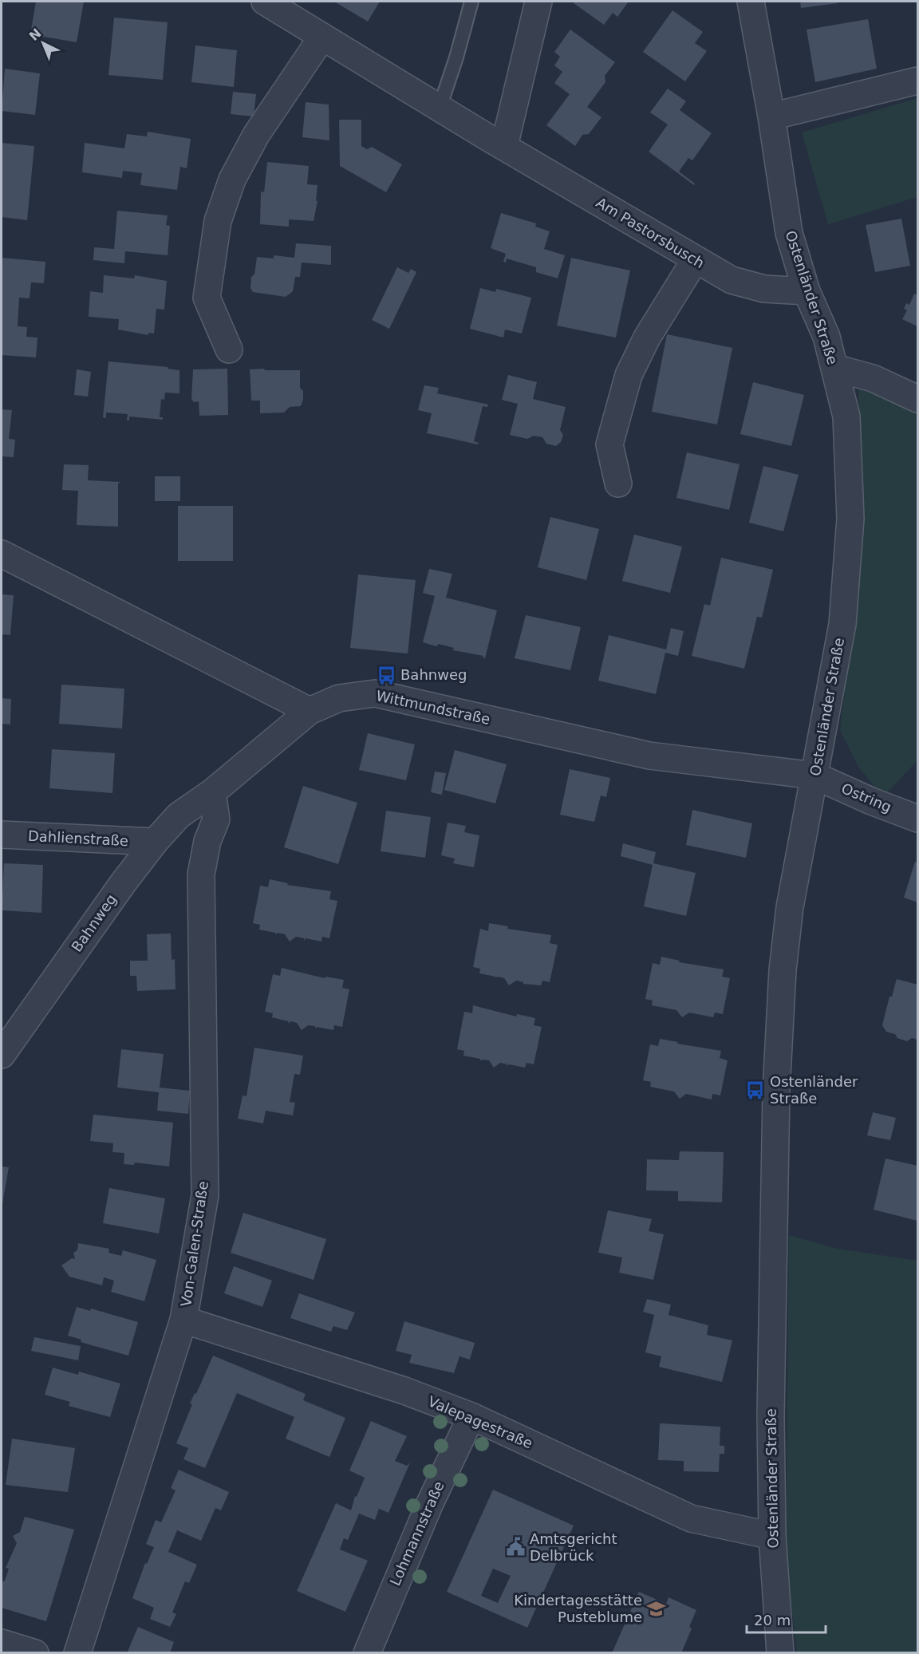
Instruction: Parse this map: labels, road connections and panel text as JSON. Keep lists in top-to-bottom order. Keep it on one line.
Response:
{"streets":{"street":["Am Pastorsbusch","Ostenländer Straße","Wittmundstraße","Ostring","Dahlienstraße","Bahnweg","Von-Galen-Straße","Valepagestraße","Lohmannstraße"]},"crossings":[["Am Pastorsbusch","Ostenländer Straße"],["Ostenländer Straße","Wittmundstraße"],["Ostenländer Straße","Ostring"],["Ostenländer Straße","Valepagestraße"],["Wittmundstraße","Ostring"],["Wittmundstraße","Bahnweg"],["Dahlienstraße","Bahnweg"],["Bahnweg","Von-Galen-Straße"],["Von-Galen-Straße","Valepagestraße"],["Valepagestraße","Lohmannstraße"]],"places":{"bus stop":["Bahnweg","Ostenländer Straße"],"public building":["Amtsgericht Delbrück"],"school or university":["Kindertagesstätte Pusteblume"]},"scale_bar":"20 m","north":"top left"}
